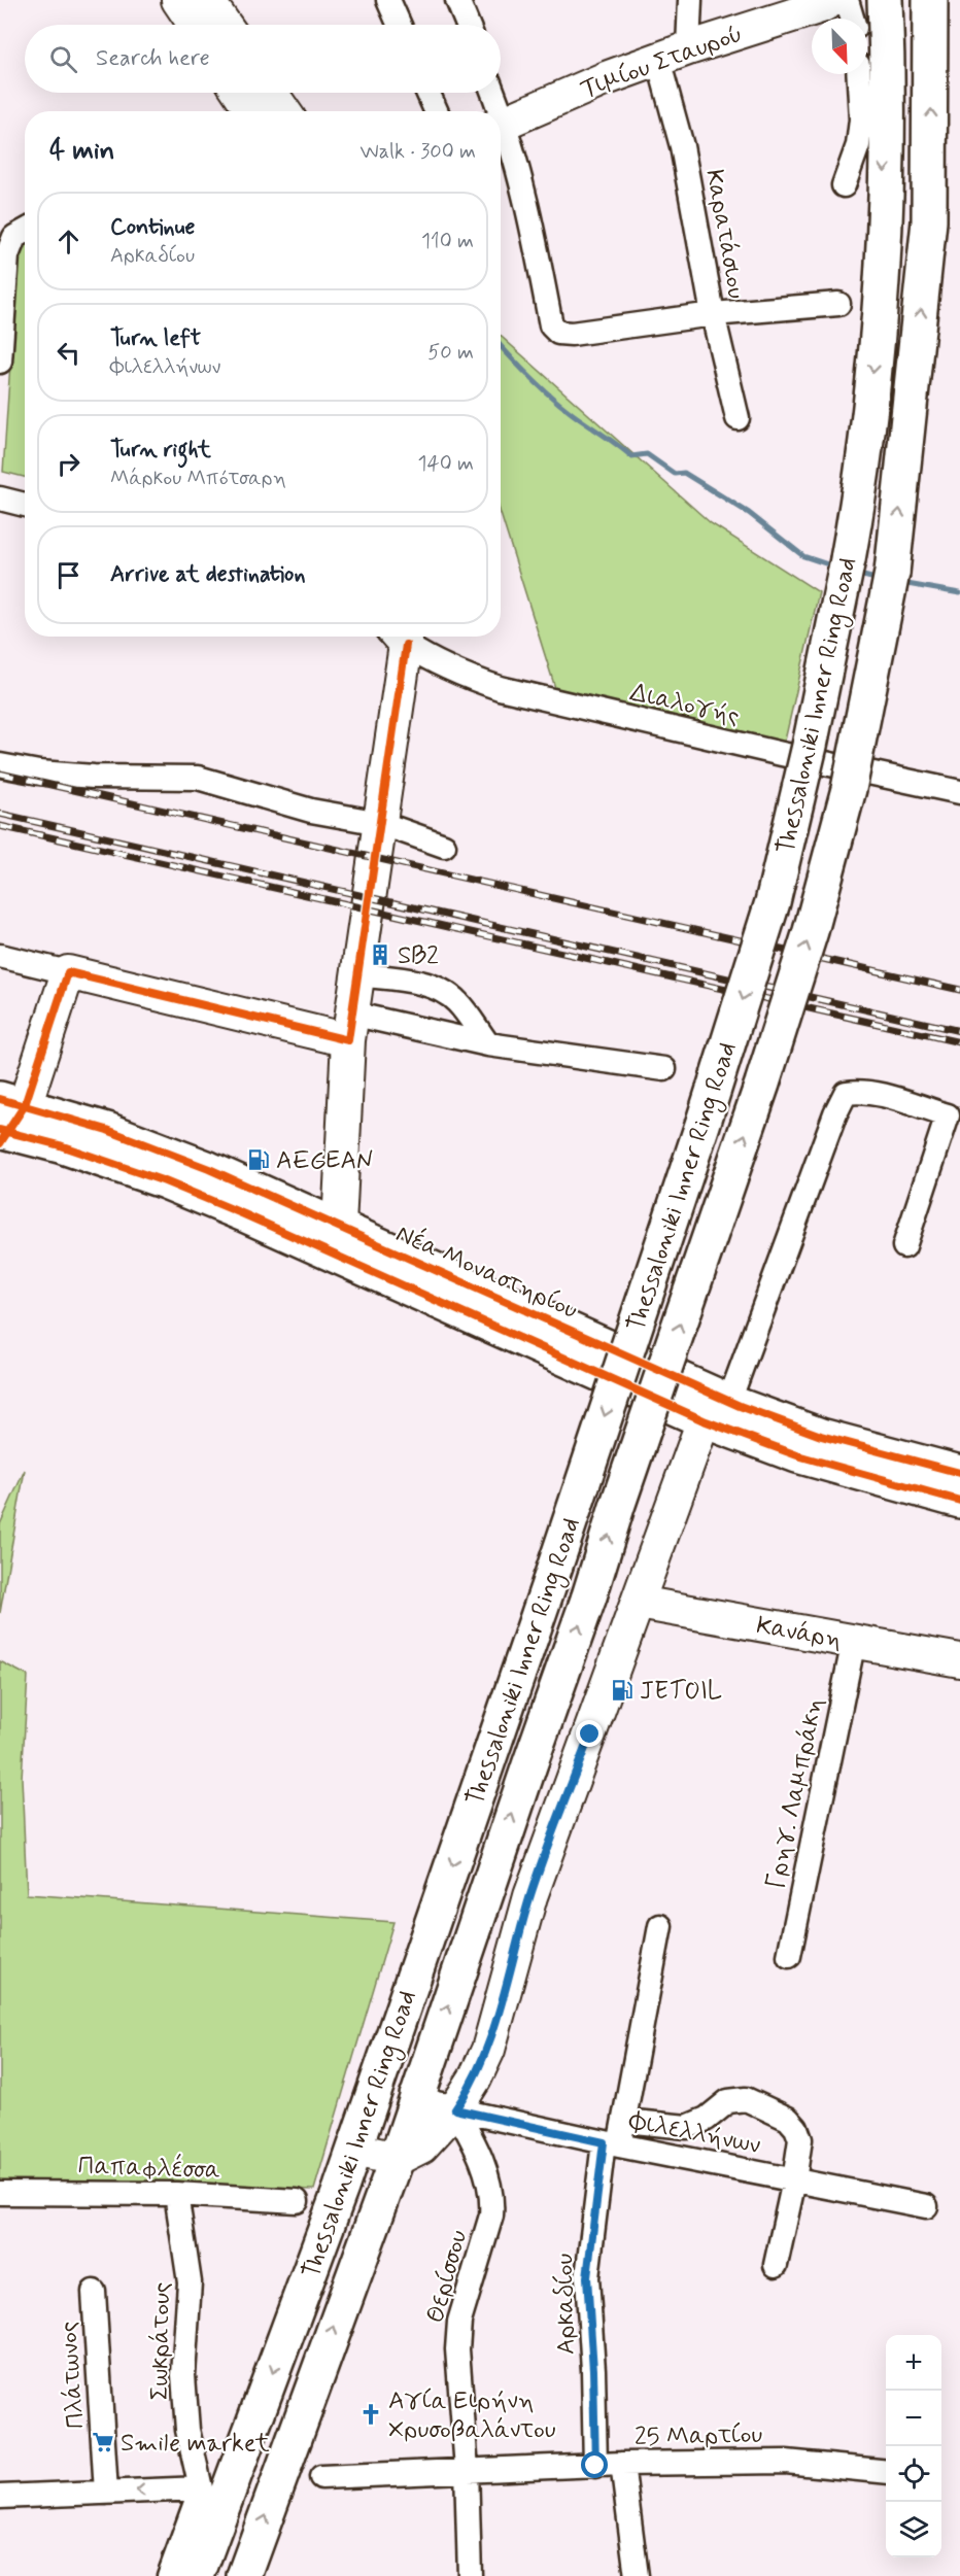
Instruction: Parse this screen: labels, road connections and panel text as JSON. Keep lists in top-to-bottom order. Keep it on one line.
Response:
{"streets":{"main road":["Thessaloniki Inner Ring Road","Νέα Μοναστηρίου"],"street":["Τιμίου Σταυρού","Καρατάσιου","Διαλογής","Κανάρη","Γρηγ. Λαμπράκη","Φιλελλήνων","Παπαφλέσσα","Θερίσσου","Αρκαδίου","Σωκράτους","Πλάτωνος","25 Μαρτίου"]},"crossings":[["Τιμίου Σταυρού","Καρατάσιου"],["Κανάρη","Γρηγ. Λαμπράκη"],["Φιλελλήνων","Θερίσσου"],["Φιλελλήνων","Αρκαδίου"],["Παπαφλέσσα","Σωκράτους"],["Θερίσσου","25 Μαρτίου"],["Αρκαδίου","25 Μαρτίου"]],"places":{"building":["SB2"],"fuel station":["AEGEAN","JETOIL"],"church":["Αγία Ειρήνη Χρυσοβαλάντου"],"supermarket":["Smile market"]},"north":"bottom right","page":{"search":"Search here","heading":["4 min","Walk · 300 m"],"list":[["Continue","Αρκαδίου","110 m"],["Turn left","Φιλελλήνων","50 m"],["Turn right","Μάρκου Μπότσαρη","140 m"],"Arrive at destination"],"map_buttons":["+","−"]}}
